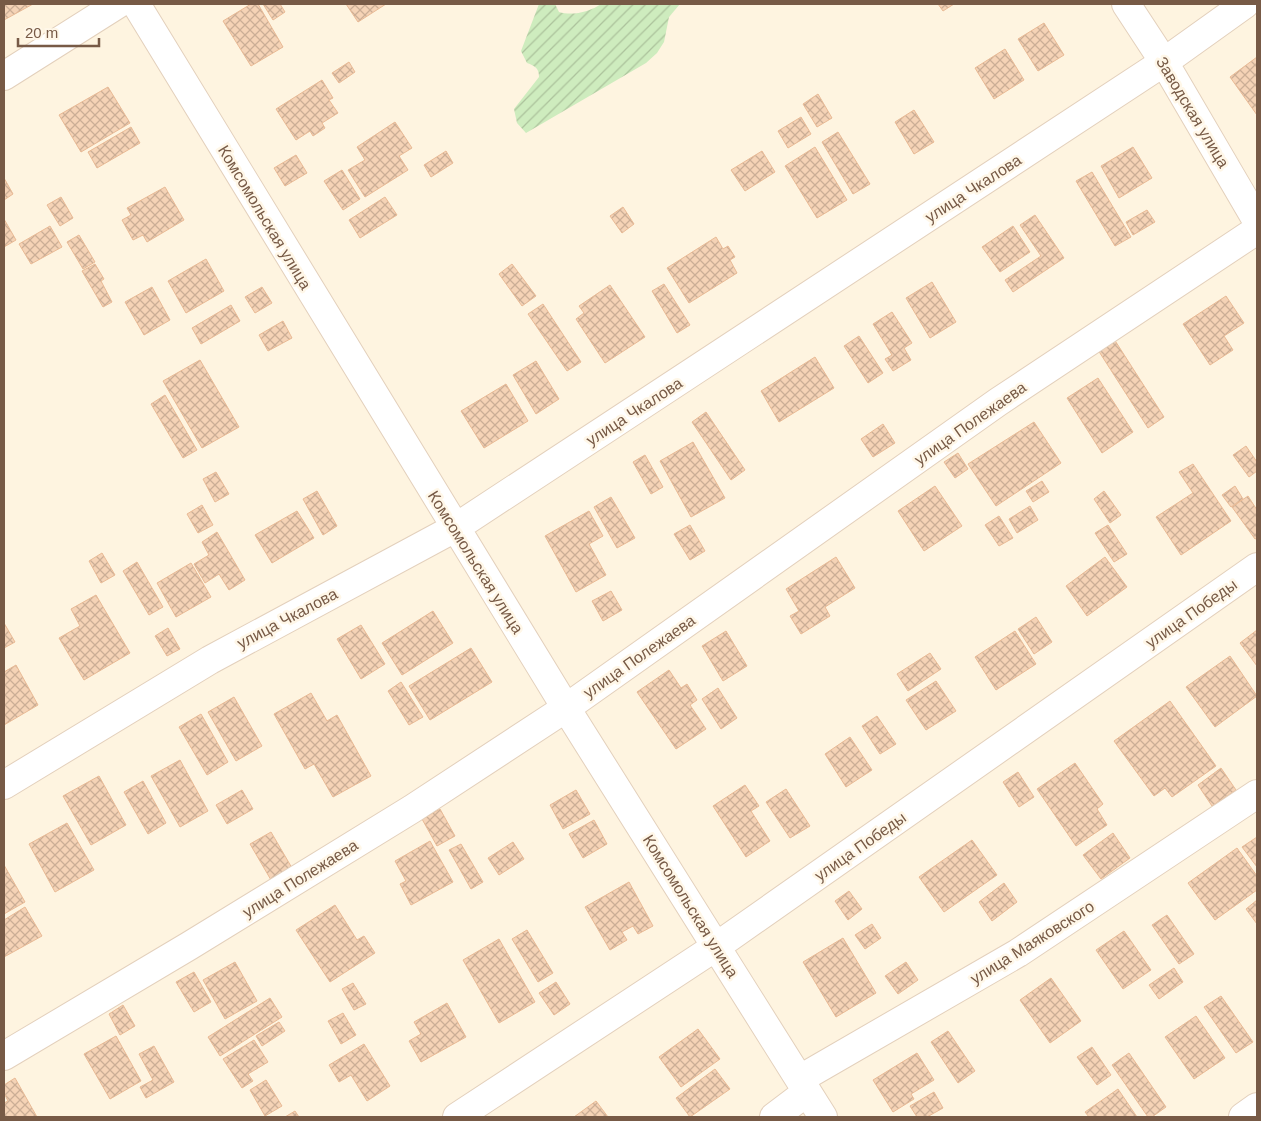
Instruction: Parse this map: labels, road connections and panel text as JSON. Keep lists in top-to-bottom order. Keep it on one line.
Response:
{"streets":{"street":["Заводская улица","улица Чкалова","Комсомольская улица","улица Полежаева","улица Победы","улица Маяковского"]},"crossings":[["Заводская улица","улица Чкалова"],["улица Чкалова","Комсомольская улица"],["Комсомольская улица","улица Полежаева"],["Комсомольская улица","улица Победы"],["Комсомольская улица","улица Маяковского"]],"scale_bar":"20 m"}
